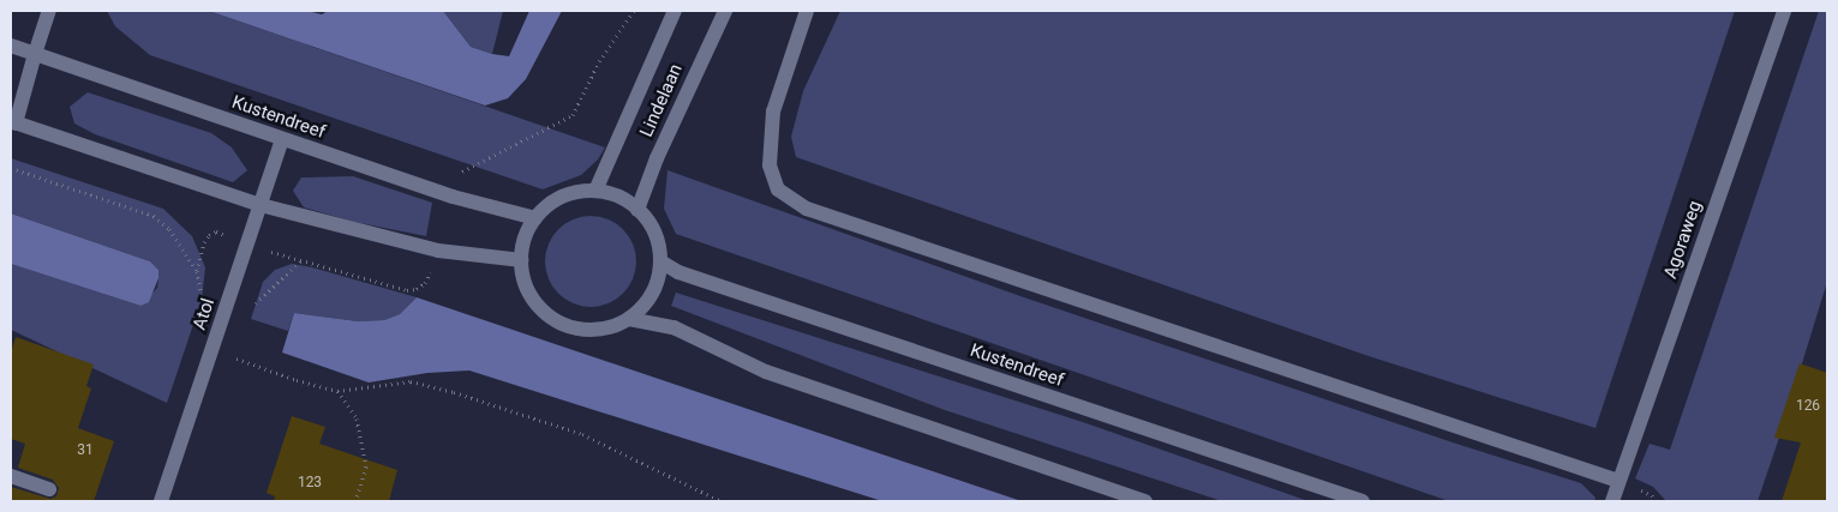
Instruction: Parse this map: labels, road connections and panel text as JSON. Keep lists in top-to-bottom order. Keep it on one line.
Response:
{"streets":{"main road":["Lindelaan","Kustendreef","Agoraweg","Atol"]},"crossings":[["Lindelaan","Kustendreef"],["Kustendreef","Atol"]],"house_numbers":["126","31","123"]}
